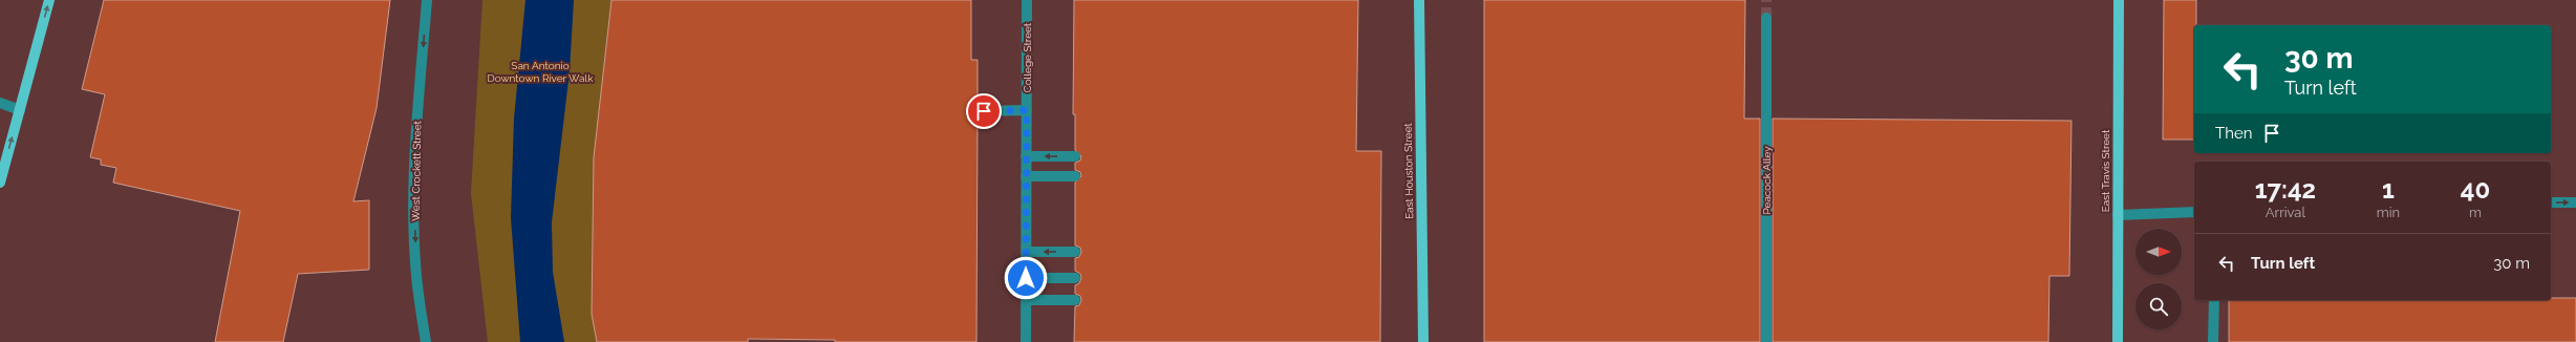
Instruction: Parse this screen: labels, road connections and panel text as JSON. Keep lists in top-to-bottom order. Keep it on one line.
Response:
{"streets":{"main road":["East Houston Street","East Travis Street"],"street":["College Street","West Crockett Street","Peacock Alley"]},"one_way":["West Crockett Street"],"parks":["San Antonio Downtown River Walk"],"north":"right","page":{"turn":["30 m","Turn left"],"then":"Then","eta":["17:42","Arrival","1","min","40","m"],"list":[{"name":"Turn left","value":"30 m"}]}}
